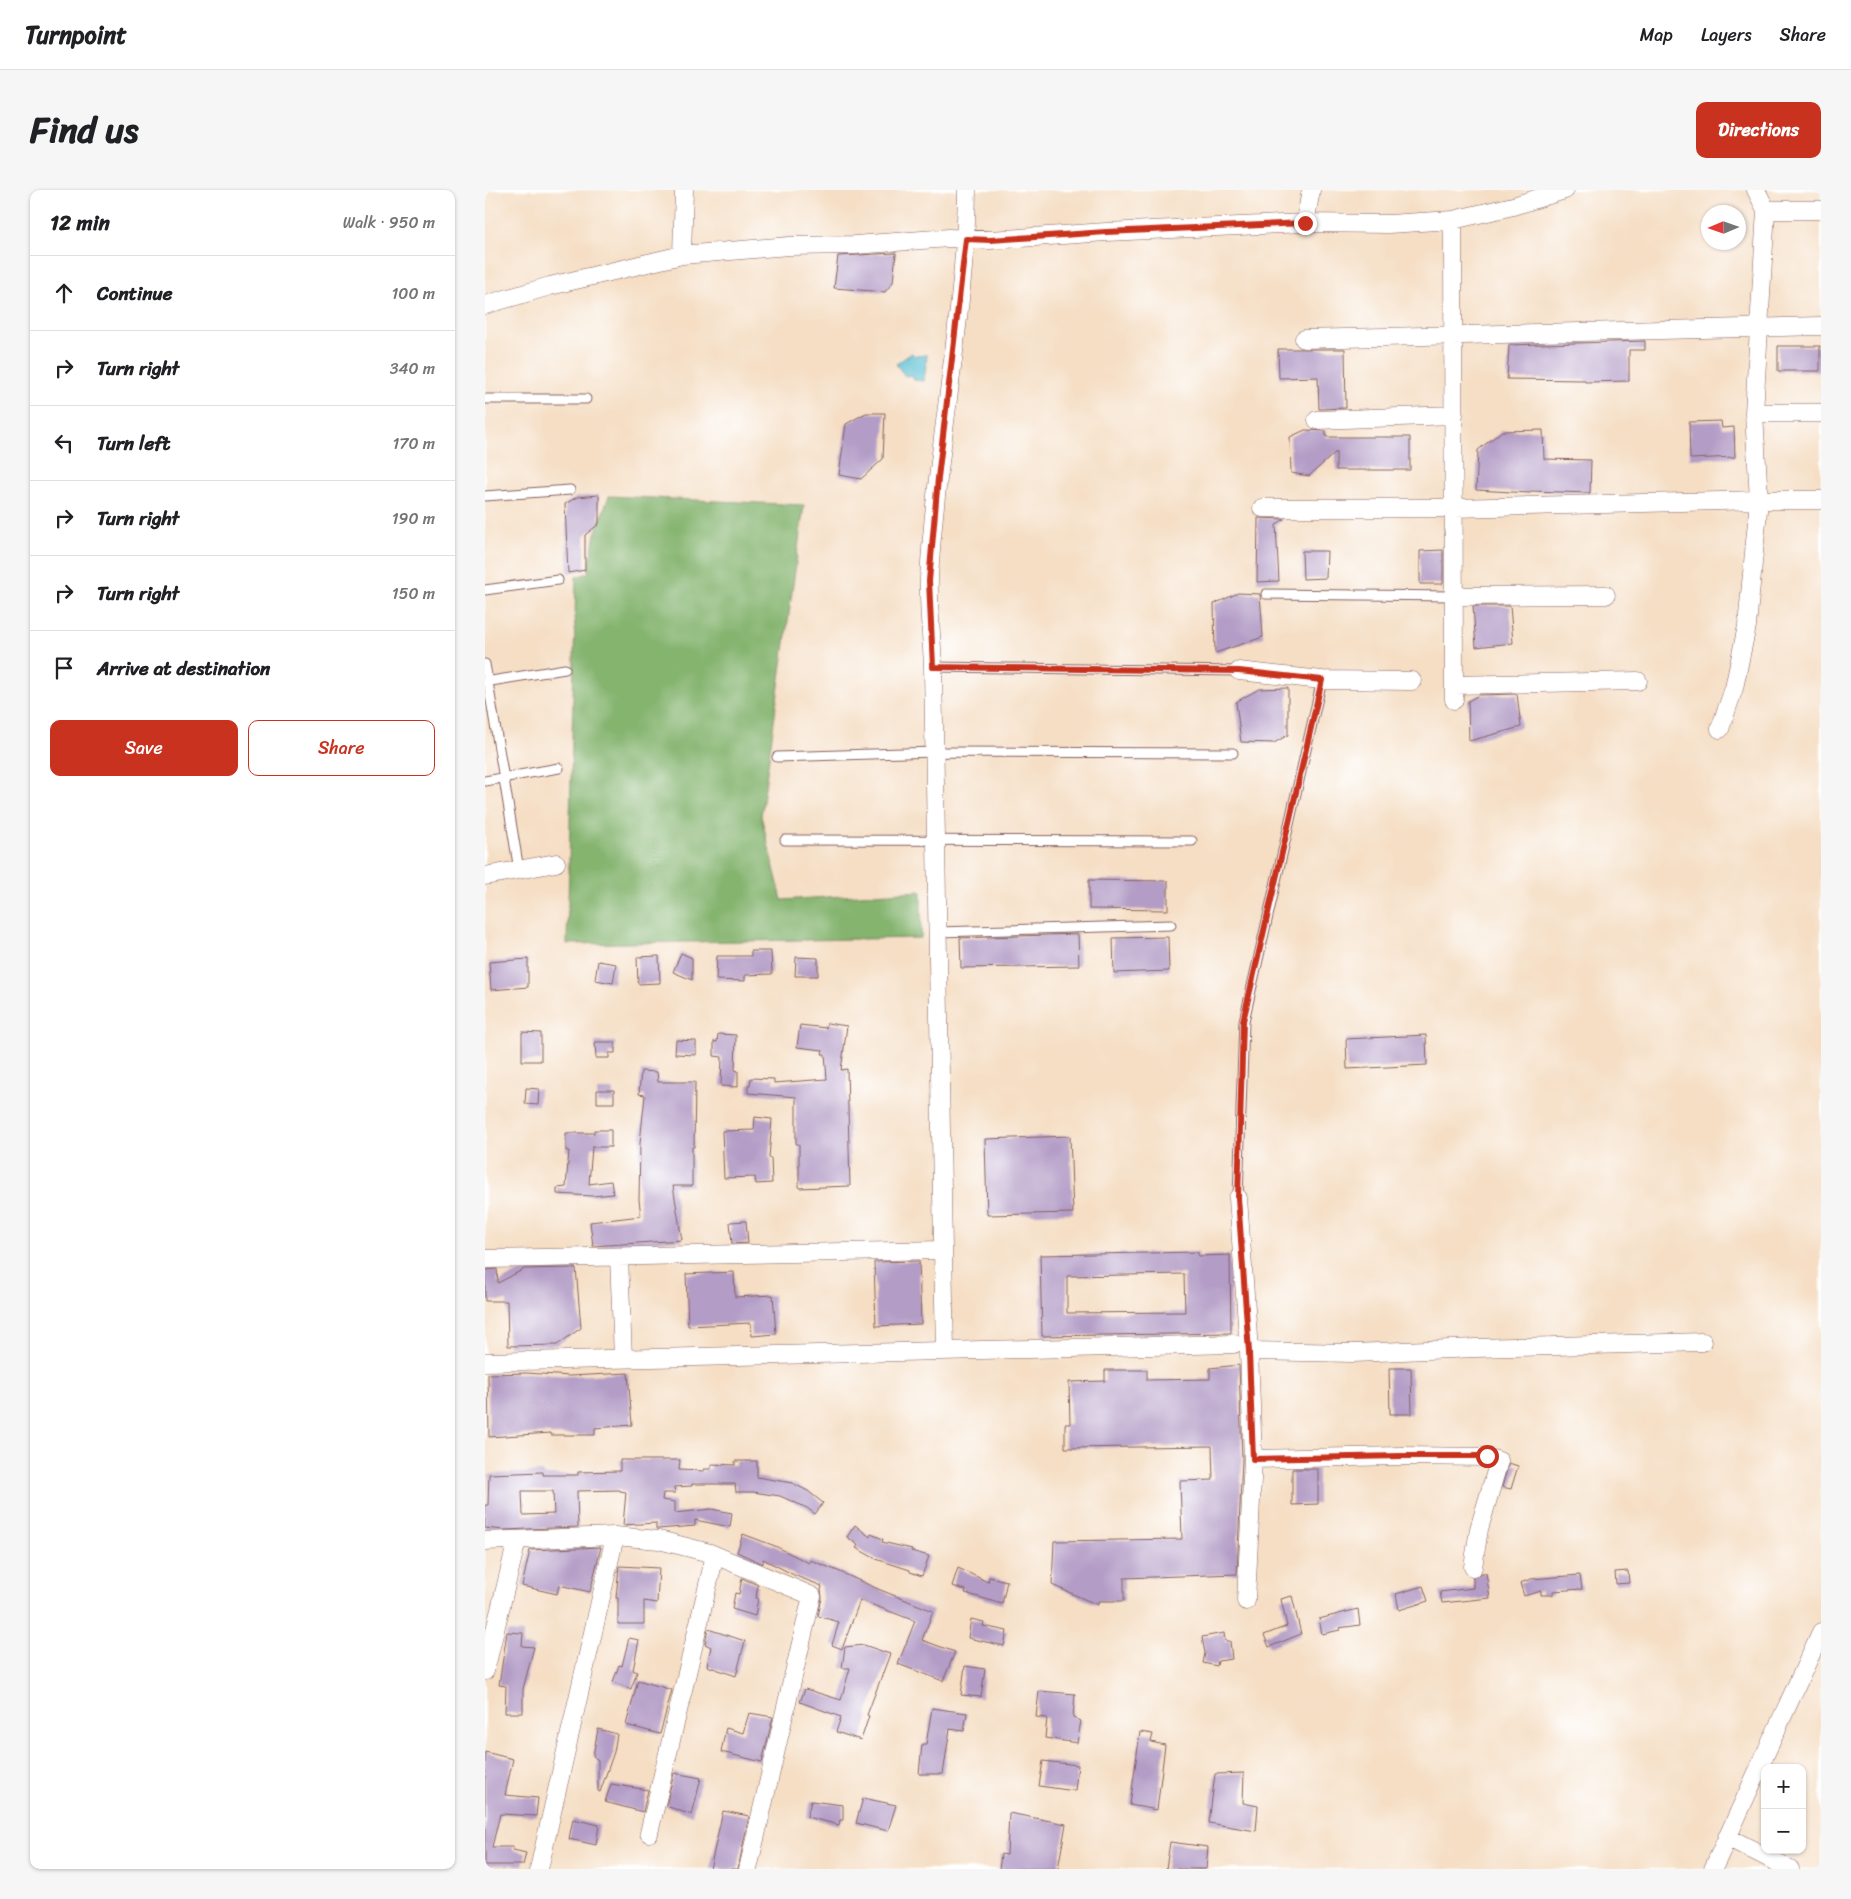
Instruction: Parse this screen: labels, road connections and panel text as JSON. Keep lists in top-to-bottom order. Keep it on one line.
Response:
{"north":"left","page":{"header":"Turnpoint","nav":["Map","Layers","Share"],"title":"Find us","buttons":["Directions",["Save","Share"]],"heading":["12 min","Walk · 950 m"],"list":[["Continue","100 m"],["Turn right","340 m"],["Turn left","170 m"],["Turn right","190 m"],["Turn right","150 m"],"Arrive at destination"],"map_buttons":["+","−"]}}
